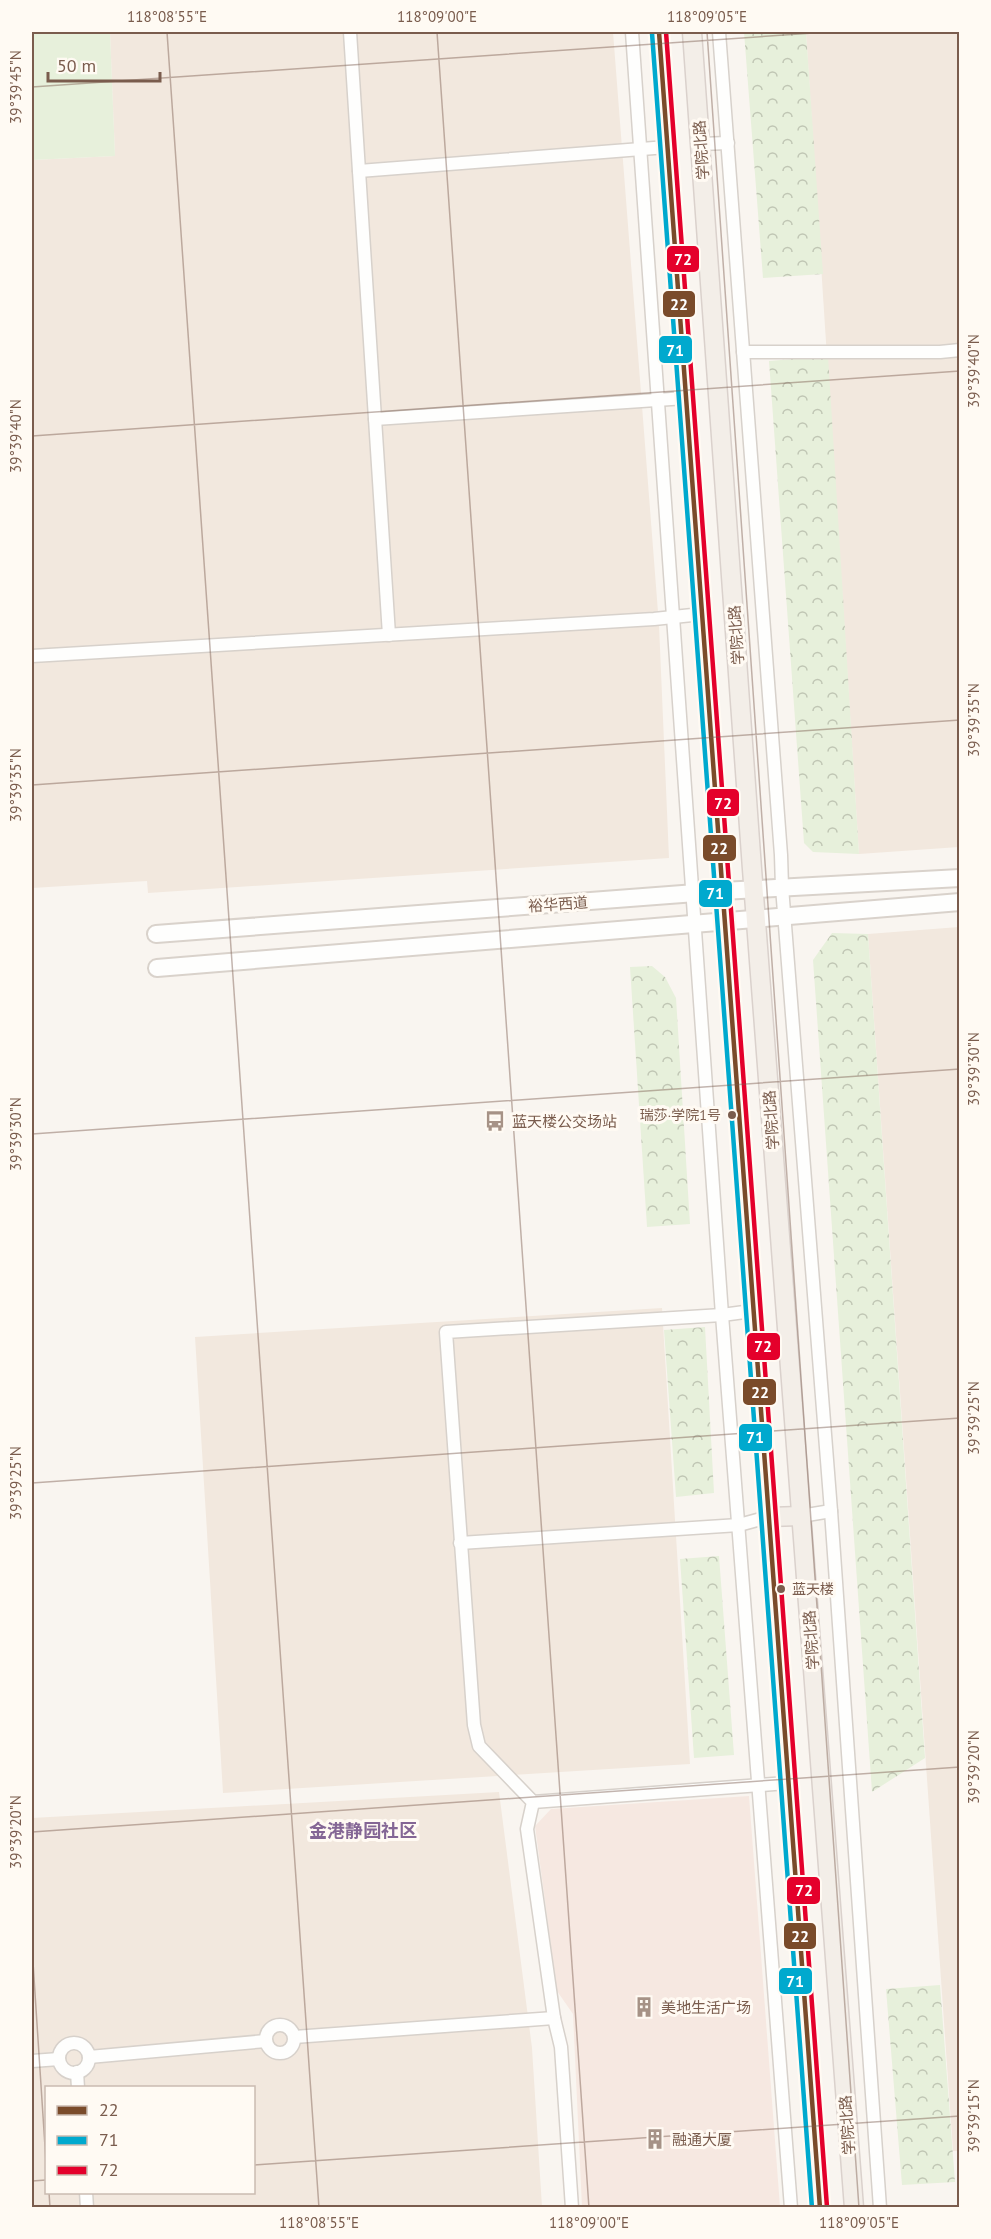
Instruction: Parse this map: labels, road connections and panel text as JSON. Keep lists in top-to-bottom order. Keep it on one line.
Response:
{"streets":{"main road":["学院北路","裕华西道"]},"crossings":[["学院北路","裕华西道"]],"districts":["金港静园社区"],"places":{"other":["瑞莎·学院1号","蓝天楼"],"bus stop":["蓝天楼公交场站"],"building":["美地生活广场","融通大厦"]},"lines":["transit line 22","transit line 72","transit line 71"],"legend":["22","71","72"],"scale_bar":"50 m","coordinates":["118°08'55\"E","118°09'00\"E","118°09'05\"E","39°39'45\"N","39°39'40\"N","39°39'35\"N","39°39'30\"N","39°39'25\"N","39°39'20\"N","39°39'15\"N"]}
